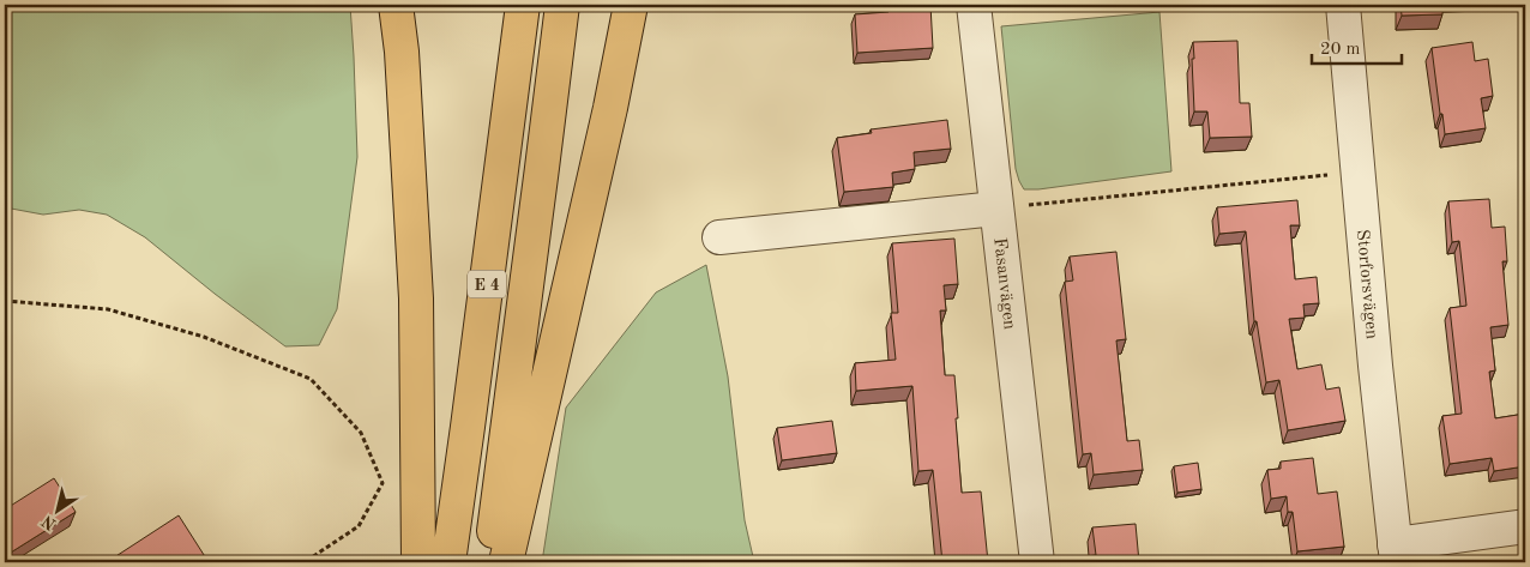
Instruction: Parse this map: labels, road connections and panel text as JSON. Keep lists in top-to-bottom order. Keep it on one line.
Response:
{"streets":{"highway":["E 4"],"street":["Fasanvägen","Storforsvägen"]},"scale_bar":"20 m","north":"bottom left"}
